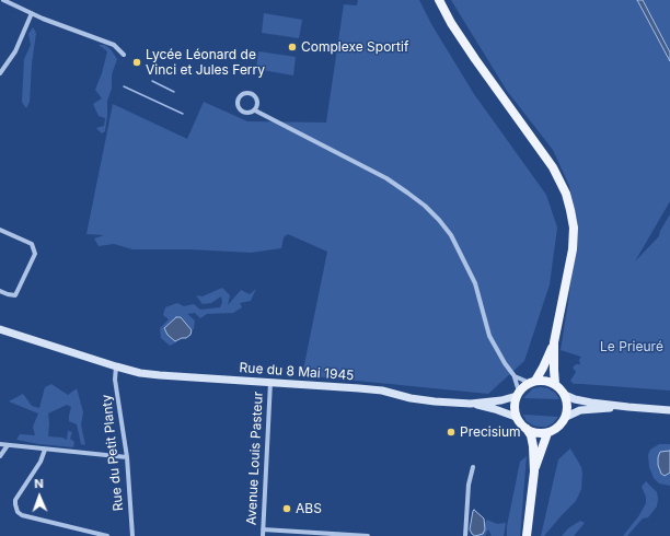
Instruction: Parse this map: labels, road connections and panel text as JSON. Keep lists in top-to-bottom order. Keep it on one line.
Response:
{"streets":{"main road":["Rue du 8 Mai 1945"],"street":["Rue du Petit Planty","Avenue Louis Pasteur"]},"crossings":[["Rue du 8 Mai 1945","Rue du Petit Planty"],["Rue du 8 Mai 1945","Avenue Louis Pasteur"]],"parks":["Le Prieuré"],"places":["Complexe Sportif","Lycée Léonard de Vinci et Jules Ferry","Precisium","ABS"],"north":"top"}
